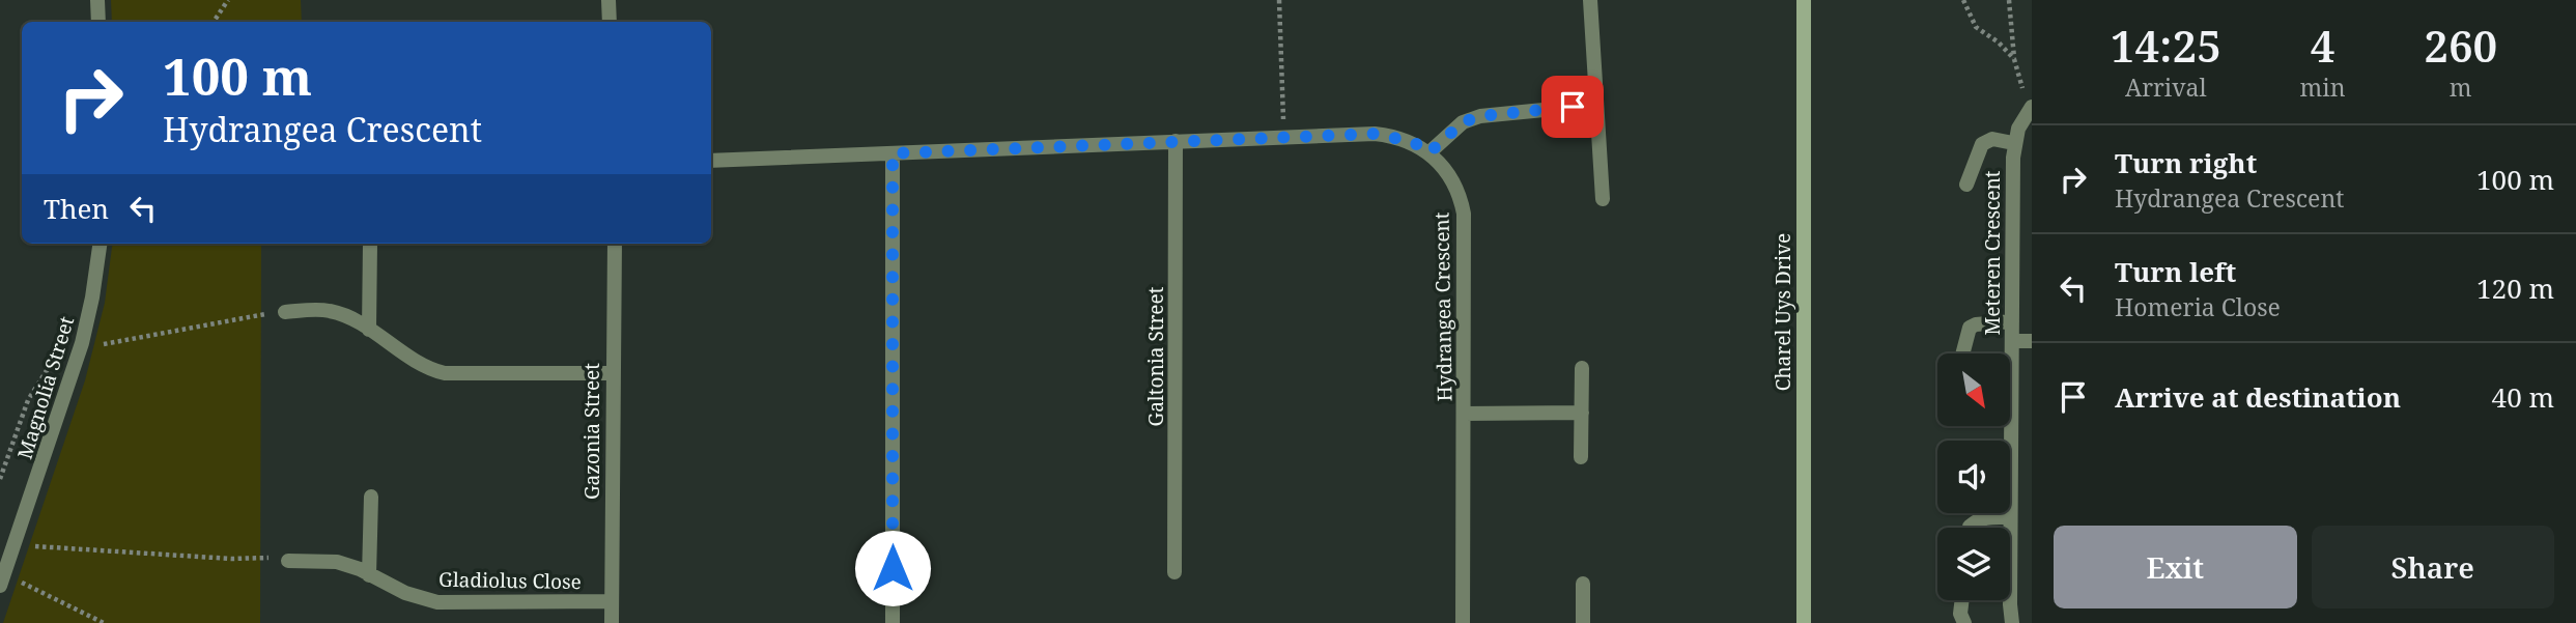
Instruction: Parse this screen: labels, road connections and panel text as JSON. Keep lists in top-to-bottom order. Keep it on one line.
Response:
{"streets":{"main road":["Charel Uys Drive"],"street":["Meteren Crescent","Hydrangea Crescent","Galtonia Street","Magnolia Street","Gazonia Street","Gladiolus Close"]},"crossings":[["Hydrangea Crescent","Galtonia Street"],["Gazonia Street","Gladiolus Close"]],"north":"bottom right","page":{"eta":["14:25","Arrival","4","min","260","m"],"turn":["100 m","Hydrangea Crescent"],"list":[{"name":"Turn right","note":"Hydrangea Crescent","value":"100 m"},{"name":"Turn left","note":"Homeria Close","value":"120 m"},{"name":"Arrive at destination","value":"40 m"}],"then":"Then","buttons":["Exit","Share"]}}
